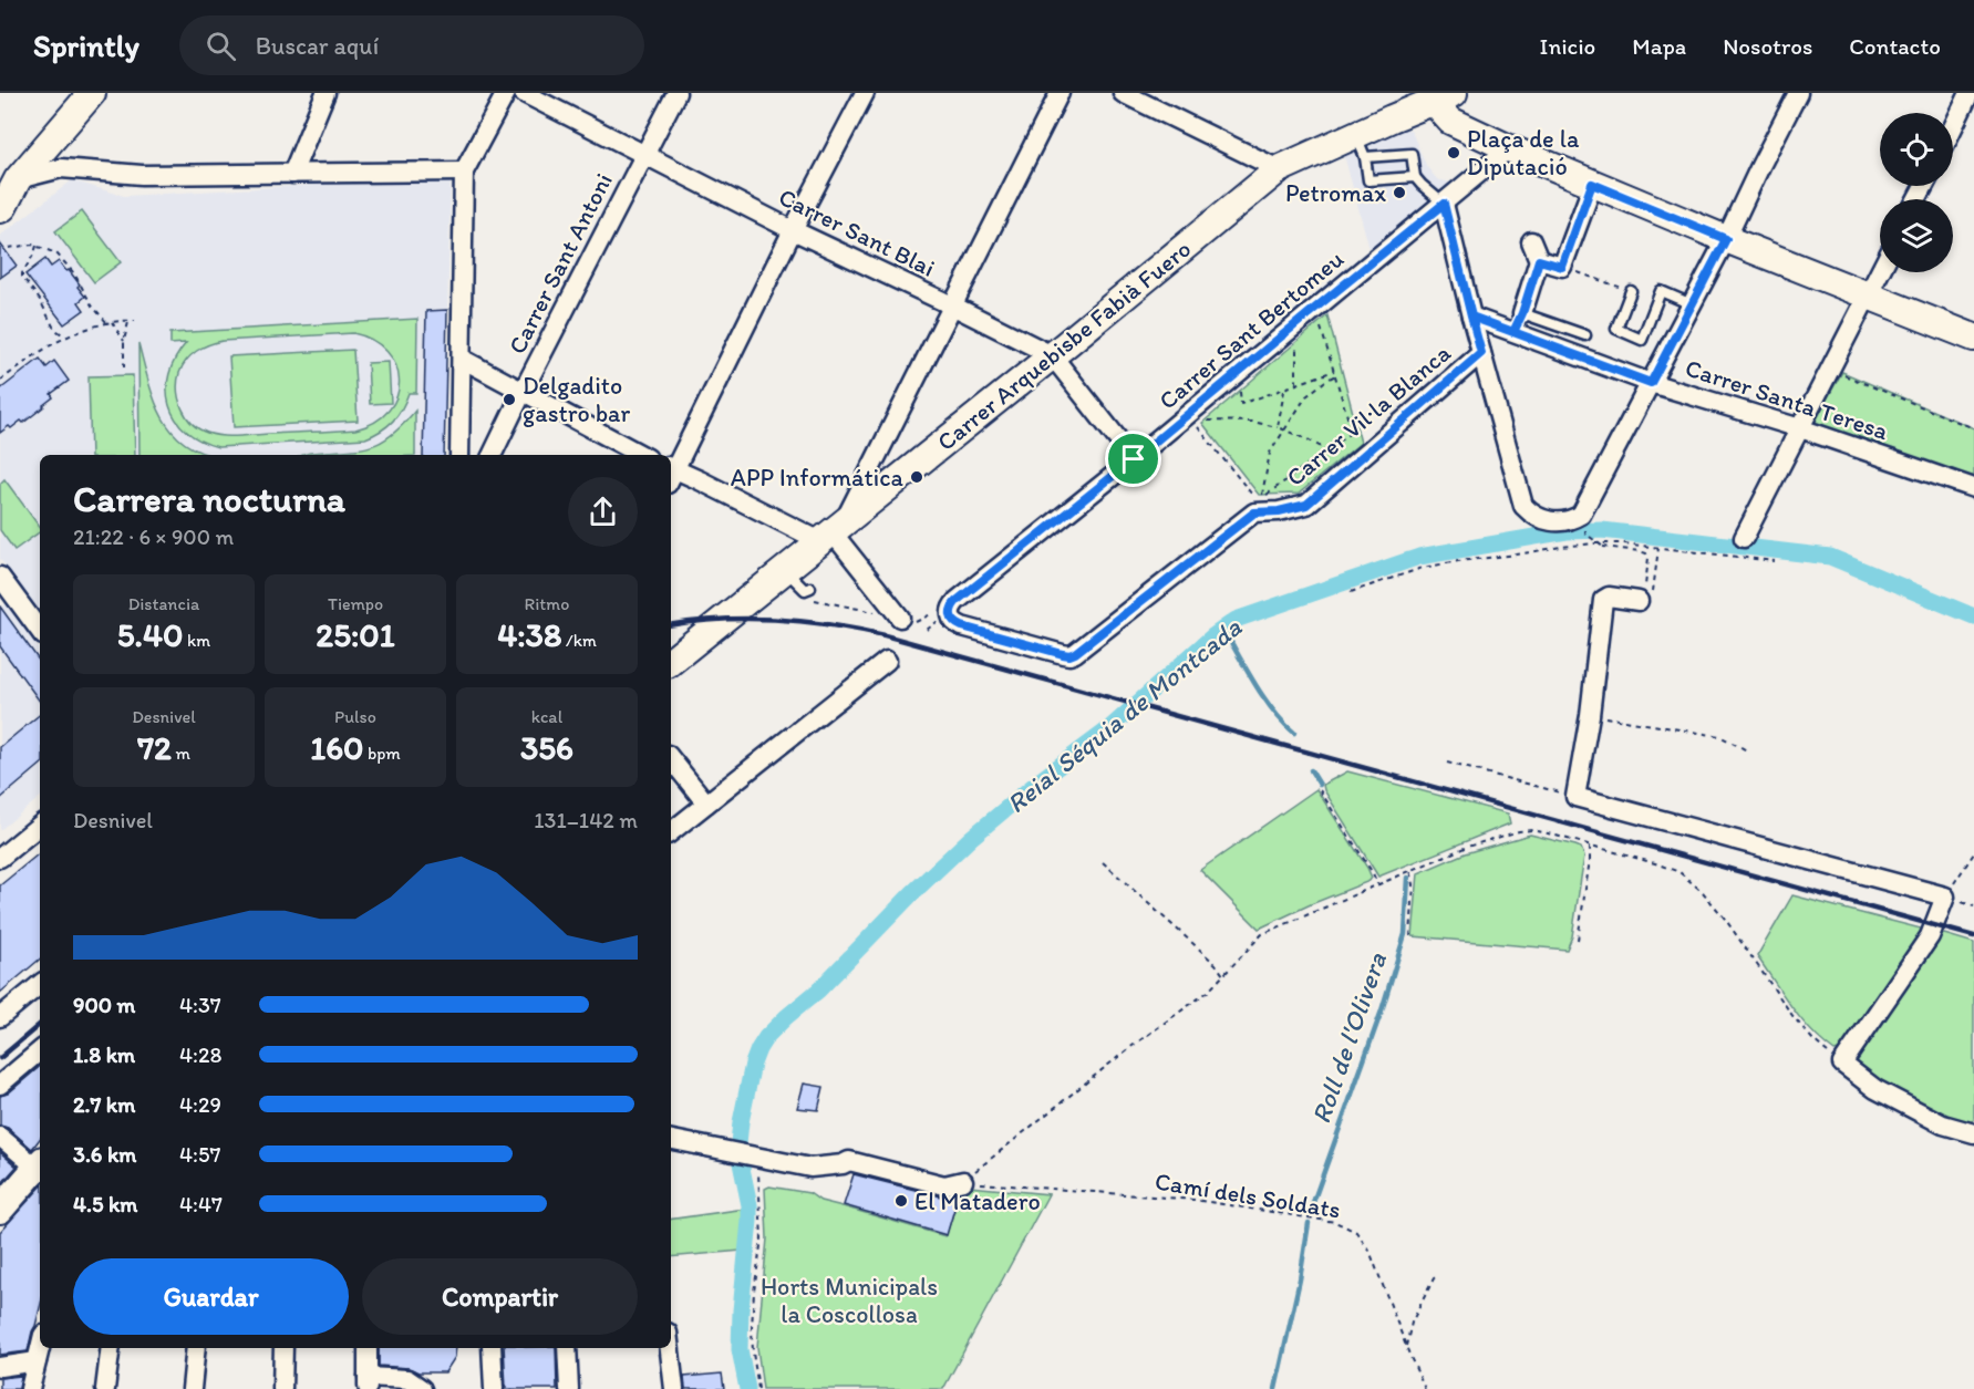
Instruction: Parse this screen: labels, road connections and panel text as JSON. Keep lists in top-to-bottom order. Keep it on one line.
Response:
{"streets":{"street":["Carrer Sant Blai","Carrer Sant Antoni","Carrer Sant Bertomeu","Carrer Arquebisbe Fabià Fuero","Carrer Santa Teresa","Carrer Vil·la Blanca"],"path":["Camí dels Soldats"]},"crossings":[["Carrer Sant Blai","Carrer Sant Antoni"],["Carrer Sant Blai","Carrer Sant Bertomeu"],["Carrer Sant Blai","Carrer Arquebisbe Fabià Fuero"],["Carrer Sant Bertomeu","Carrer Vil·la Blanca"]],"water":["Reial Séquia de Montcada","Roll de l'Olivera"],"parks":["Horts Municipals la Coscollosa"],"places":["Plaça de la Diputació","Petromax","Delgadito gastro bar","APP Informática","El Matadero"],"page":{"header":"Sprintly","search":"Buscar aquí","nav":["Inicio","Mapa","Nosotros","Contacto"],"heading":["Carrera nocturna","21:22 · 6 × 900 m"],"stats":[["Distancia","5.40 km"],["Tiempo","25:01"],["Ritmo","4:38 /km"],["Desnivel","72 m"],["Pulso","160 bpm"],["kcal","356"]],"chart":["Desnivel","131–142 m"],"list":[{"name":"900 m","note":"4:37"},{"name":"1.8 km","note":"4:28"},{"name":"2.7 km","note":"4:29"},{"name":"3.6 km","note":"4:57"},{"name":"4.5 km","note":"4:47"}],"buttons":["Guardar","Compartir"]}}
